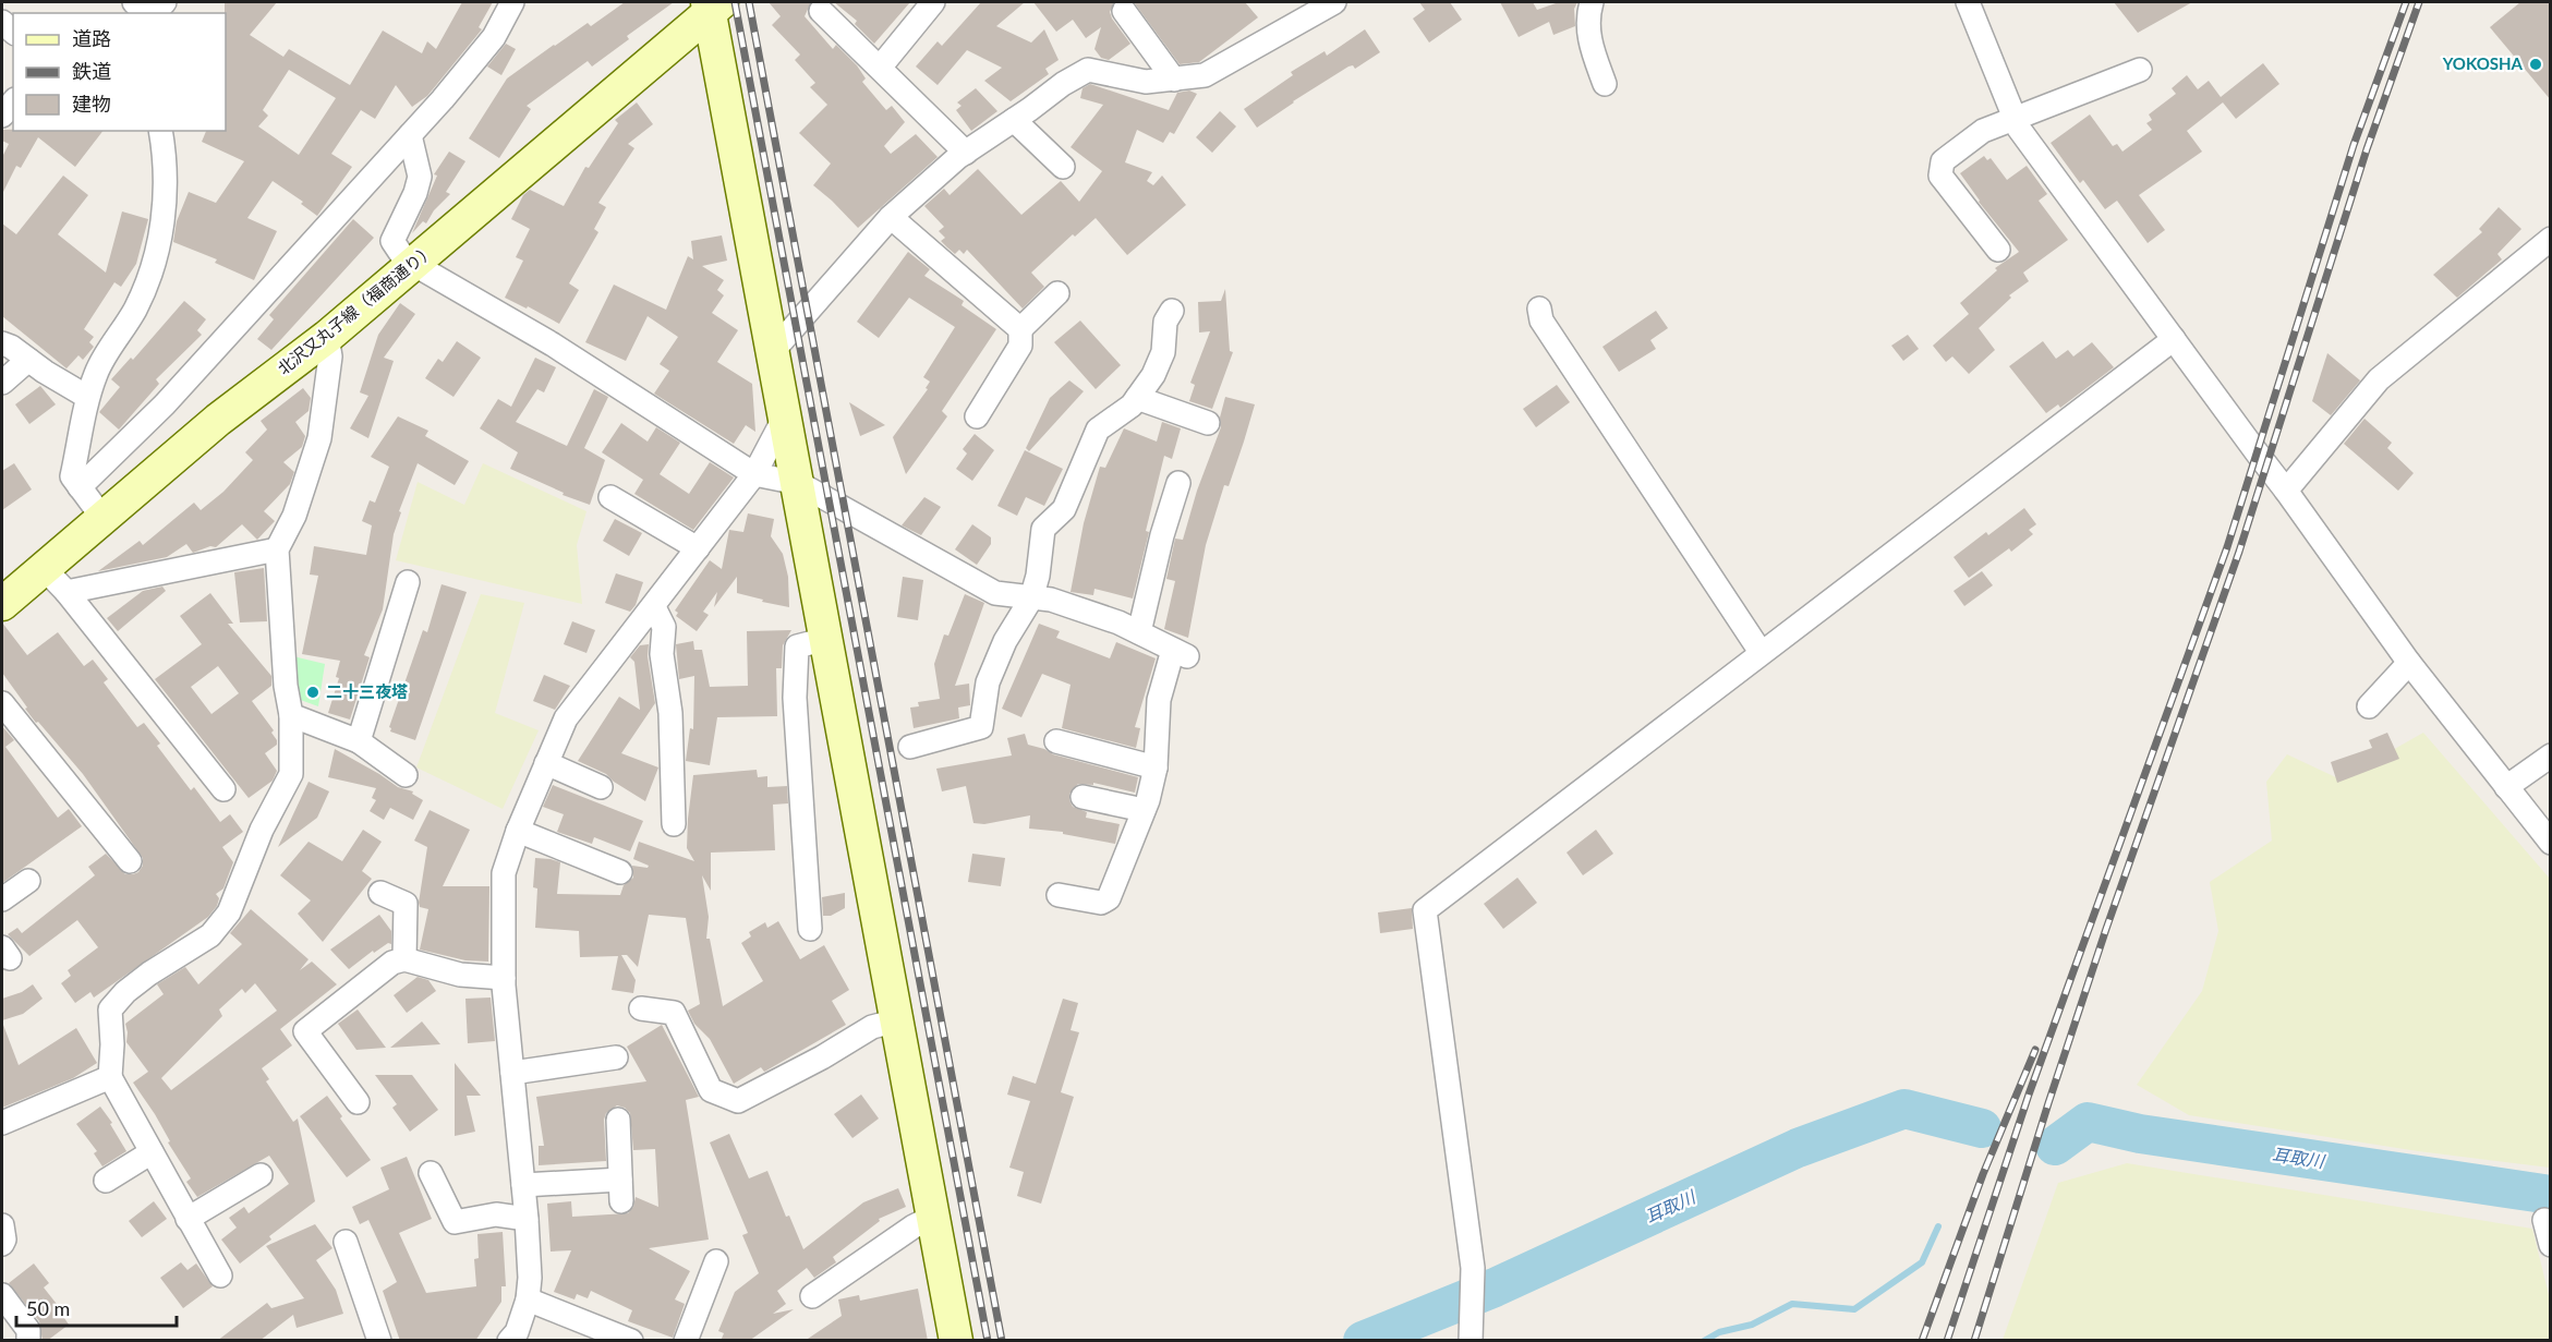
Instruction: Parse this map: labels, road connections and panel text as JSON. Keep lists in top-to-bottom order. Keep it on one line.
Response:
{"streets":{"street":["北沢又丸子線（福商通り）"]},"water":["耳取川"],"places":["YOKOSHA","二十三夜塔"],"legend":["道路","鉄道","建物"],"scale_bar":"50 m"}
